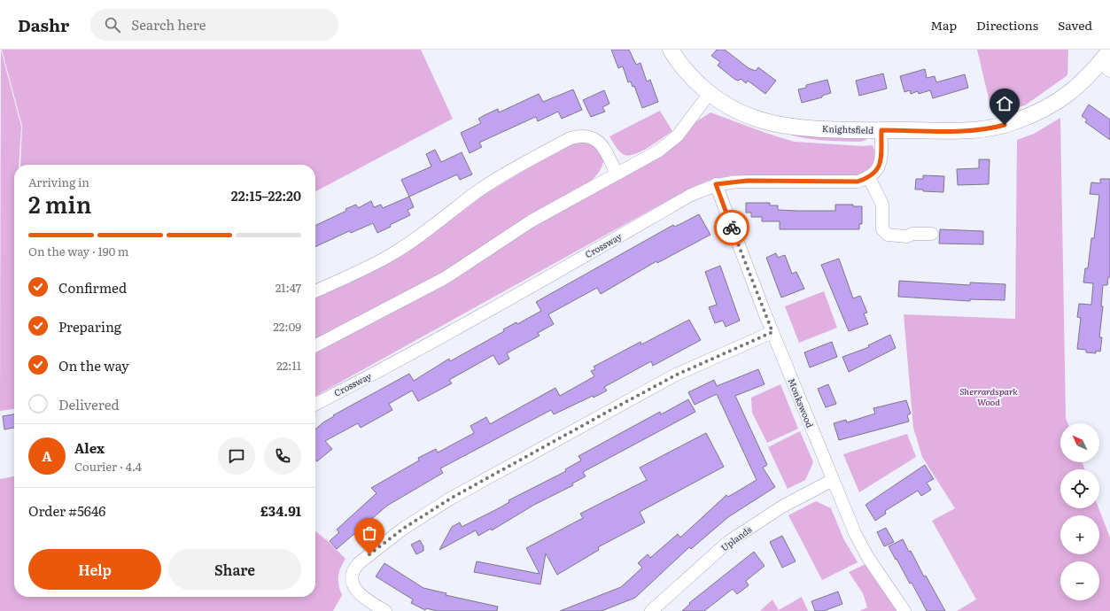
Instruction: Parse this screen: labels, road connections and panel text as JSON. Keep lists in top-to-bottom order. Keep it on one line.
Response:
{"streets":{"street":["Knightsfield","Crossway","Monkswood","Uplands"]},"crossings":[["Crossway","Monkswood"],["Monkswood","Uplands"]],"parks":["Sherrardspark Wood"],"north":"top left","page":{"header":"Dashr","search":"Search here","nav":["Map","Directions","Saved"],"heading":["2 min","Arriving in","22:15–22:20"],"panel":["Alex","Courier · 4.4","Order #5646","£34.91"],"bar":"On the way · 190 m","list":[["Confirmed","21:47"],["Preparing","22:09"],["On the way","22:11"],"Delivered"],"map_buttons":["+","−"],"round":"A","buttons":["Help","Share"]}}
